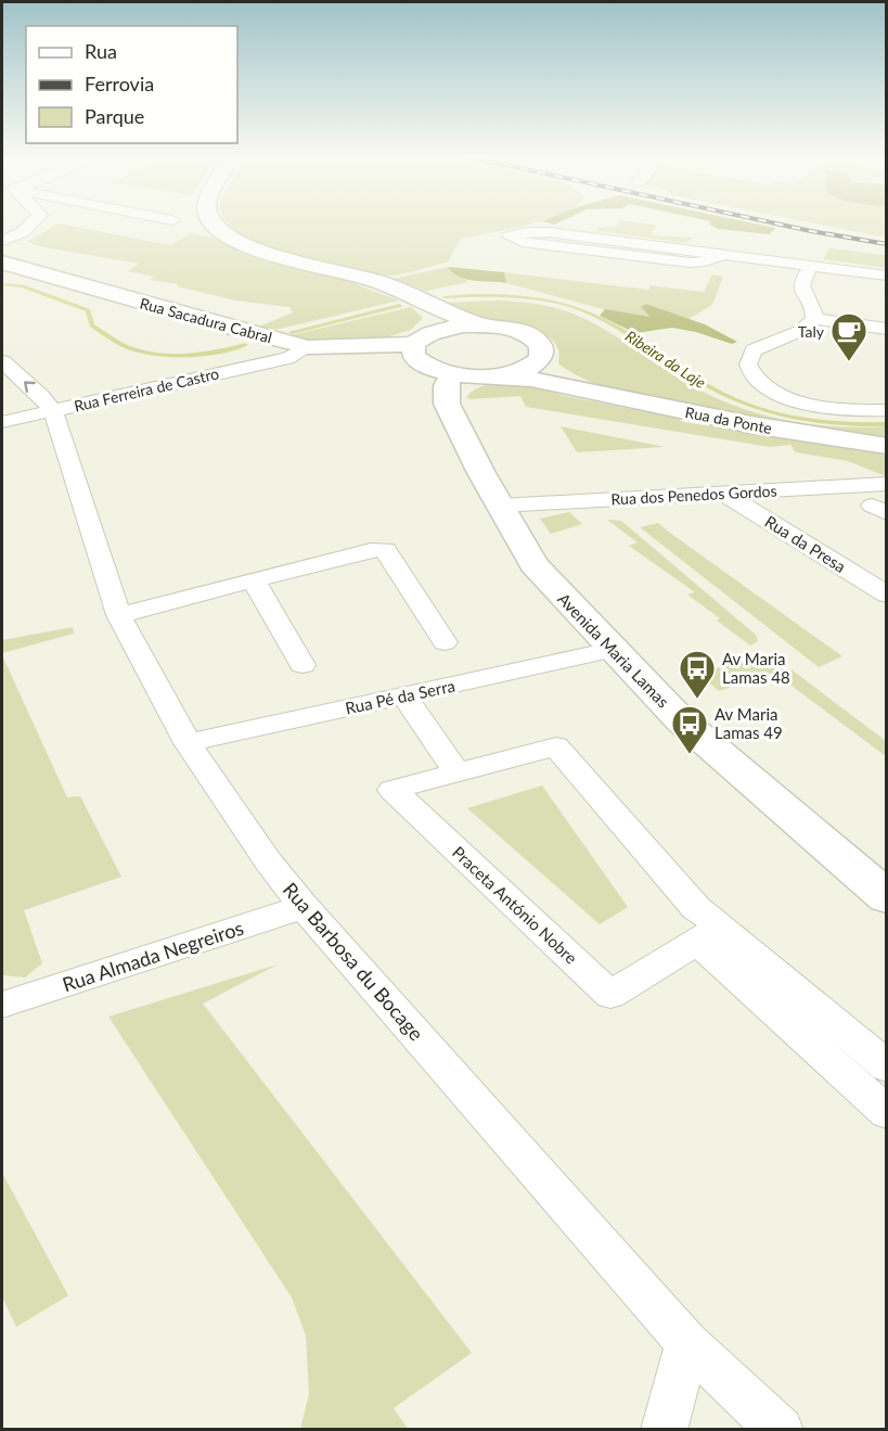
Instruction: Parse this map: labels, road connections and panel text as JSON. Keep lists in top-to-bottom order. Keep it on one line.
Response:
{"streets":{"street":["Rua Sacadura Cabral","Rua Ferreira de Castro","Rua da Ponte","Rua dos Penedos Gordos","Rua da Presa","Avenida Maria Lamas","Rua Pé da Serra","Praceta António Nobre","Rua Almada Negreiros","Rua Barbosa du Bocage"]},"crossings":[["Rua Sacadura Cabral","Rua Ferreira de Castro"],["Rua Ferreira de Castro","Rua Barbosa du Bocage"],["Rua dos Penedos Gordos","Rua da Presa"],["Rua dos Penedos Gordos","Avenida Maria Lamas"],["Avenida Maria Lamas","Rua Pé da Serra"],["Rua Pé da Serra","Rua Barbosa du Bocage"],["Rua Almada Negreiros","Rua Barbosa du Bocage"]],"water":["Ribeira da Laje"],"places":{"cafe":["Taly"],"bus stop":["Av Maria Lamas 48","Av Maria Lamas 49"]},"legend":["Rua","Ferrovia","Parque"]}
